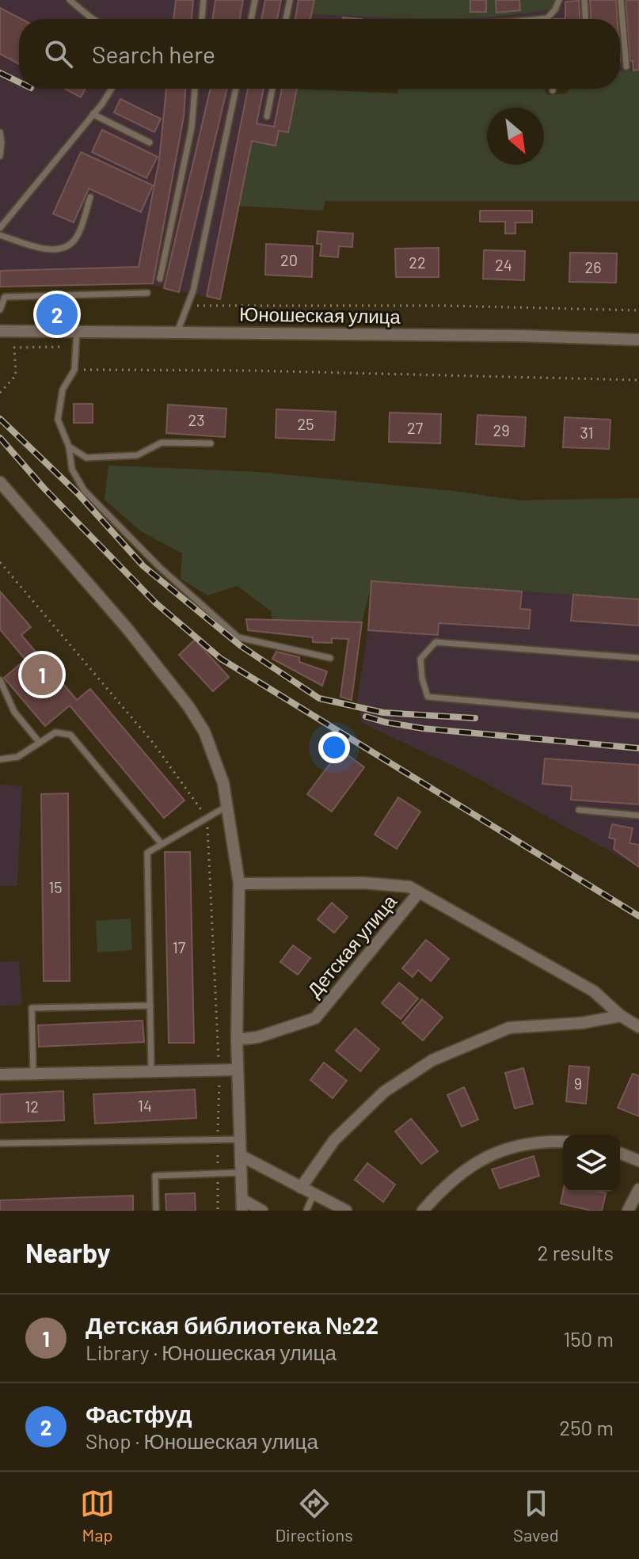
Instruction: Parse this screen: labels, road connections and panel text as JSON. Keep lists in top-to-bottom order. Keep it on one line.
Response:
{"streets":{"street":["Юношеская улица","Детская улица"]},"house_numbers":["20","22","24","26","23","25","27","29","31","15","17","9","14","12"],"north":"bottom right","page":{"search":"Search here","pins":["2","1"],"heading":["Nearby","2 results"],"list":[{"mark":"1","name":"Детская библиотека №22","note":"Library · Юношеская улица","value":"150 m"},{"mark":"2","name":"Фастфуд","note":"Shop · Юношеская улица","value":"250 m"}],"nav":["Map","Directions","Saved"]}}
